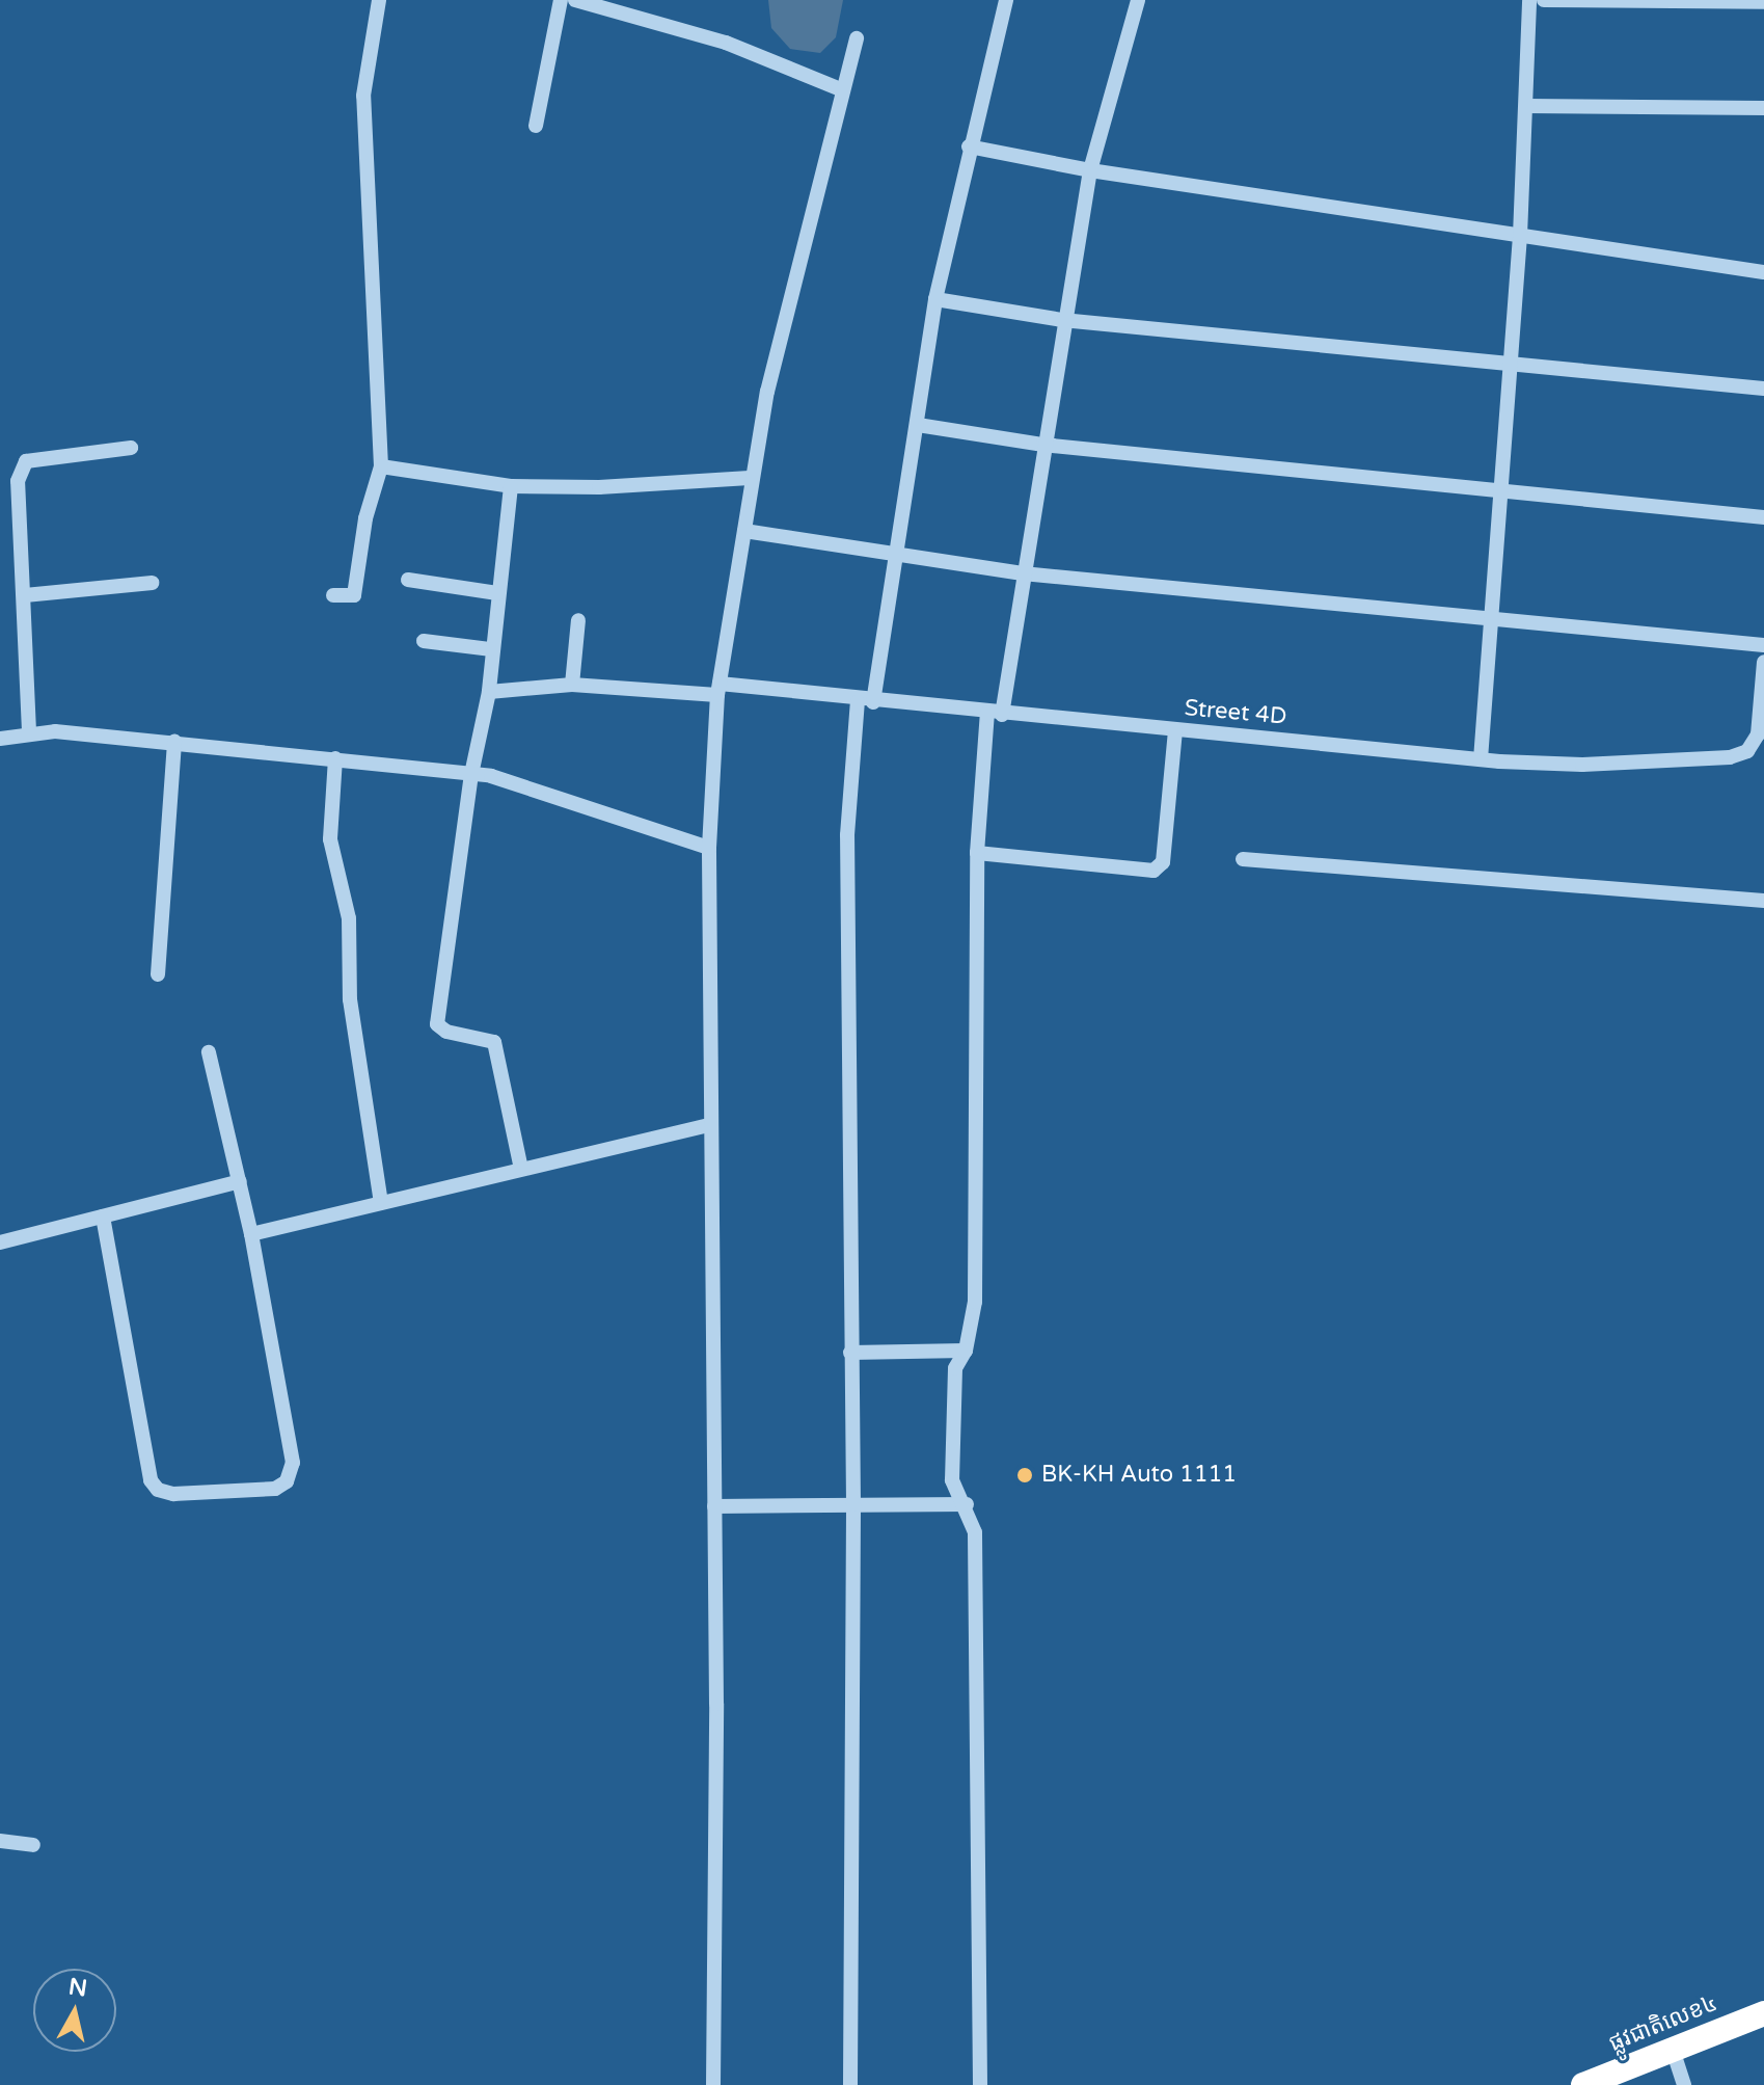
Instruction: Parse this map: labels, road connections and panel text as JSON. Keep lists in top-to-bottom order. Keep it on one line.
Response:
{"streets":{"highway":["ផ្លូវជាតិលេខ៤"],"street":["Street 4D"]},"places":["BK-KH Auto 1111"],"north":"top"}
